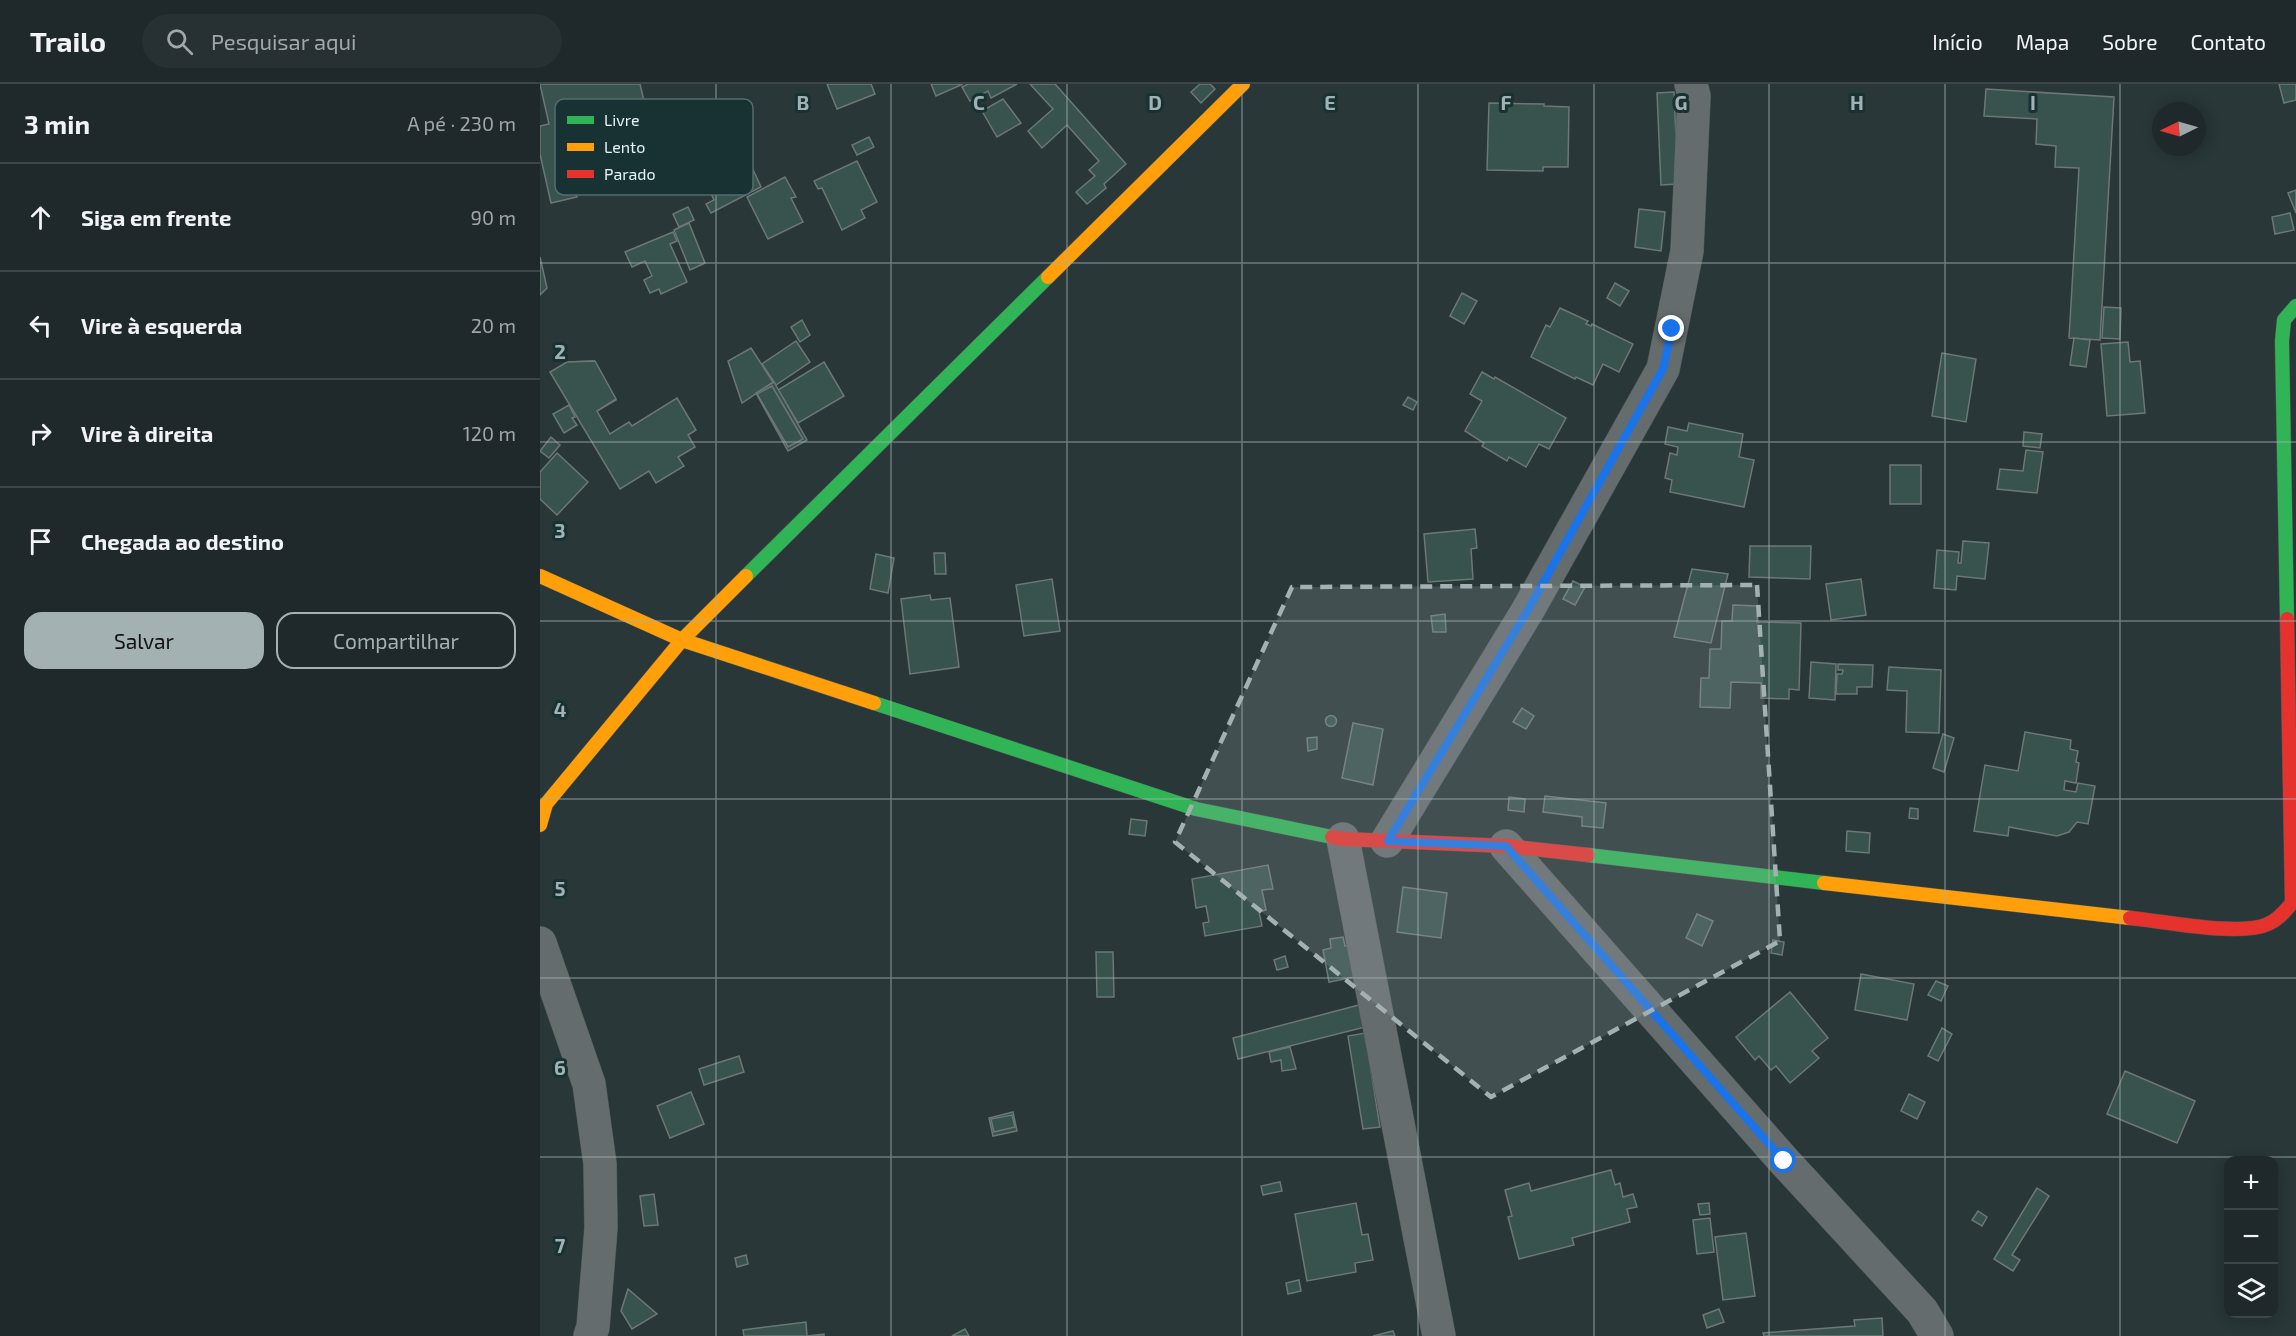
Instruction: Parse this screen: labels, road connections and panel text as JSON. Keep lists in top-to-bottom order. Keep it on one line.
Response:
{"legend":["Livre","Lento","Parado"],"north":"left","page":{"header":"Trailo","search":"Pesquisar aqui","nav":["Início","Mapa","Sobre","Contato"],"heading":["3 min","A pé · 230 m"],"list":[["Siga em frente","90 m"],["Vire à esquerda","20 m"],["Vire à direita","120 m"],"Chegada ao destino"],"buttons":["Salvar","Compartilhar"],"map_buttons":["+","−"]},"grid":{"columns":["B","C","D","E","F","G","H","I"],"rows":["2","3","4","5","6","7"]}}
